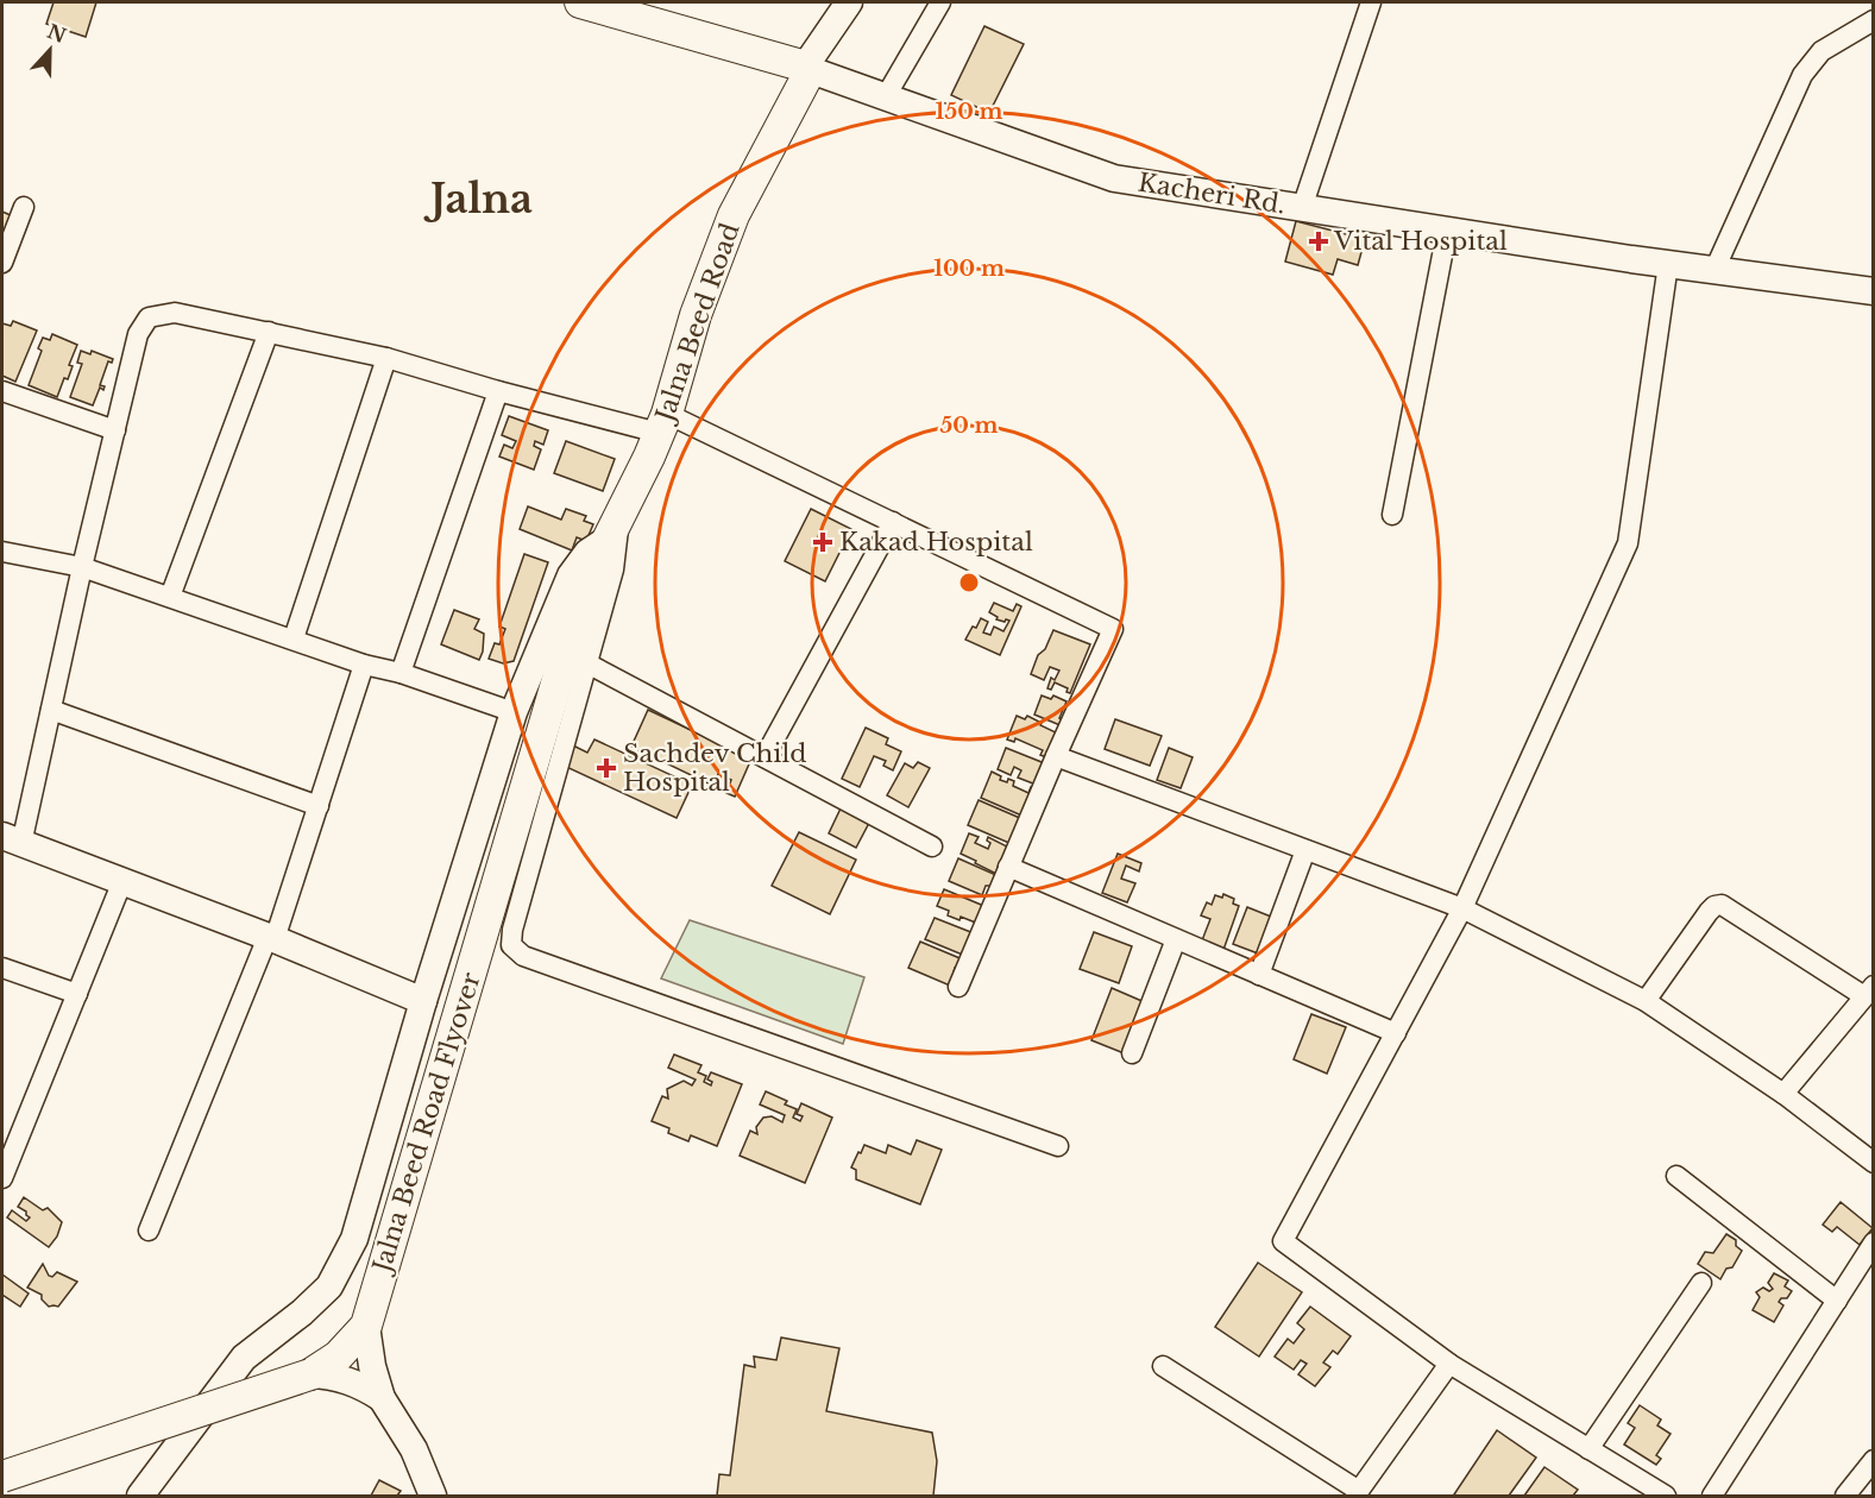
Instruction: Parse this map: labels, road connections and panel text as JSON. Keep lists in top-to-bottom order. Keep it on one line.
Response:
{"streets":{"main road":["Jalna Beed Road","Jalna Beed Road Flyover"],"street":["Kacheri Rd."]},"crossings":[["Kacheri Rd.","Jalna Beed Road"],["Jalna Beed Road","Jalna Beed Road Flyover"]],"districts":["Jalna"],"places":{"health":["Vital Hospital","Kakad Hospital","Sachdev Child Hospital"]},"north":"top","rings":["150 m","100 m","50 m"]}
